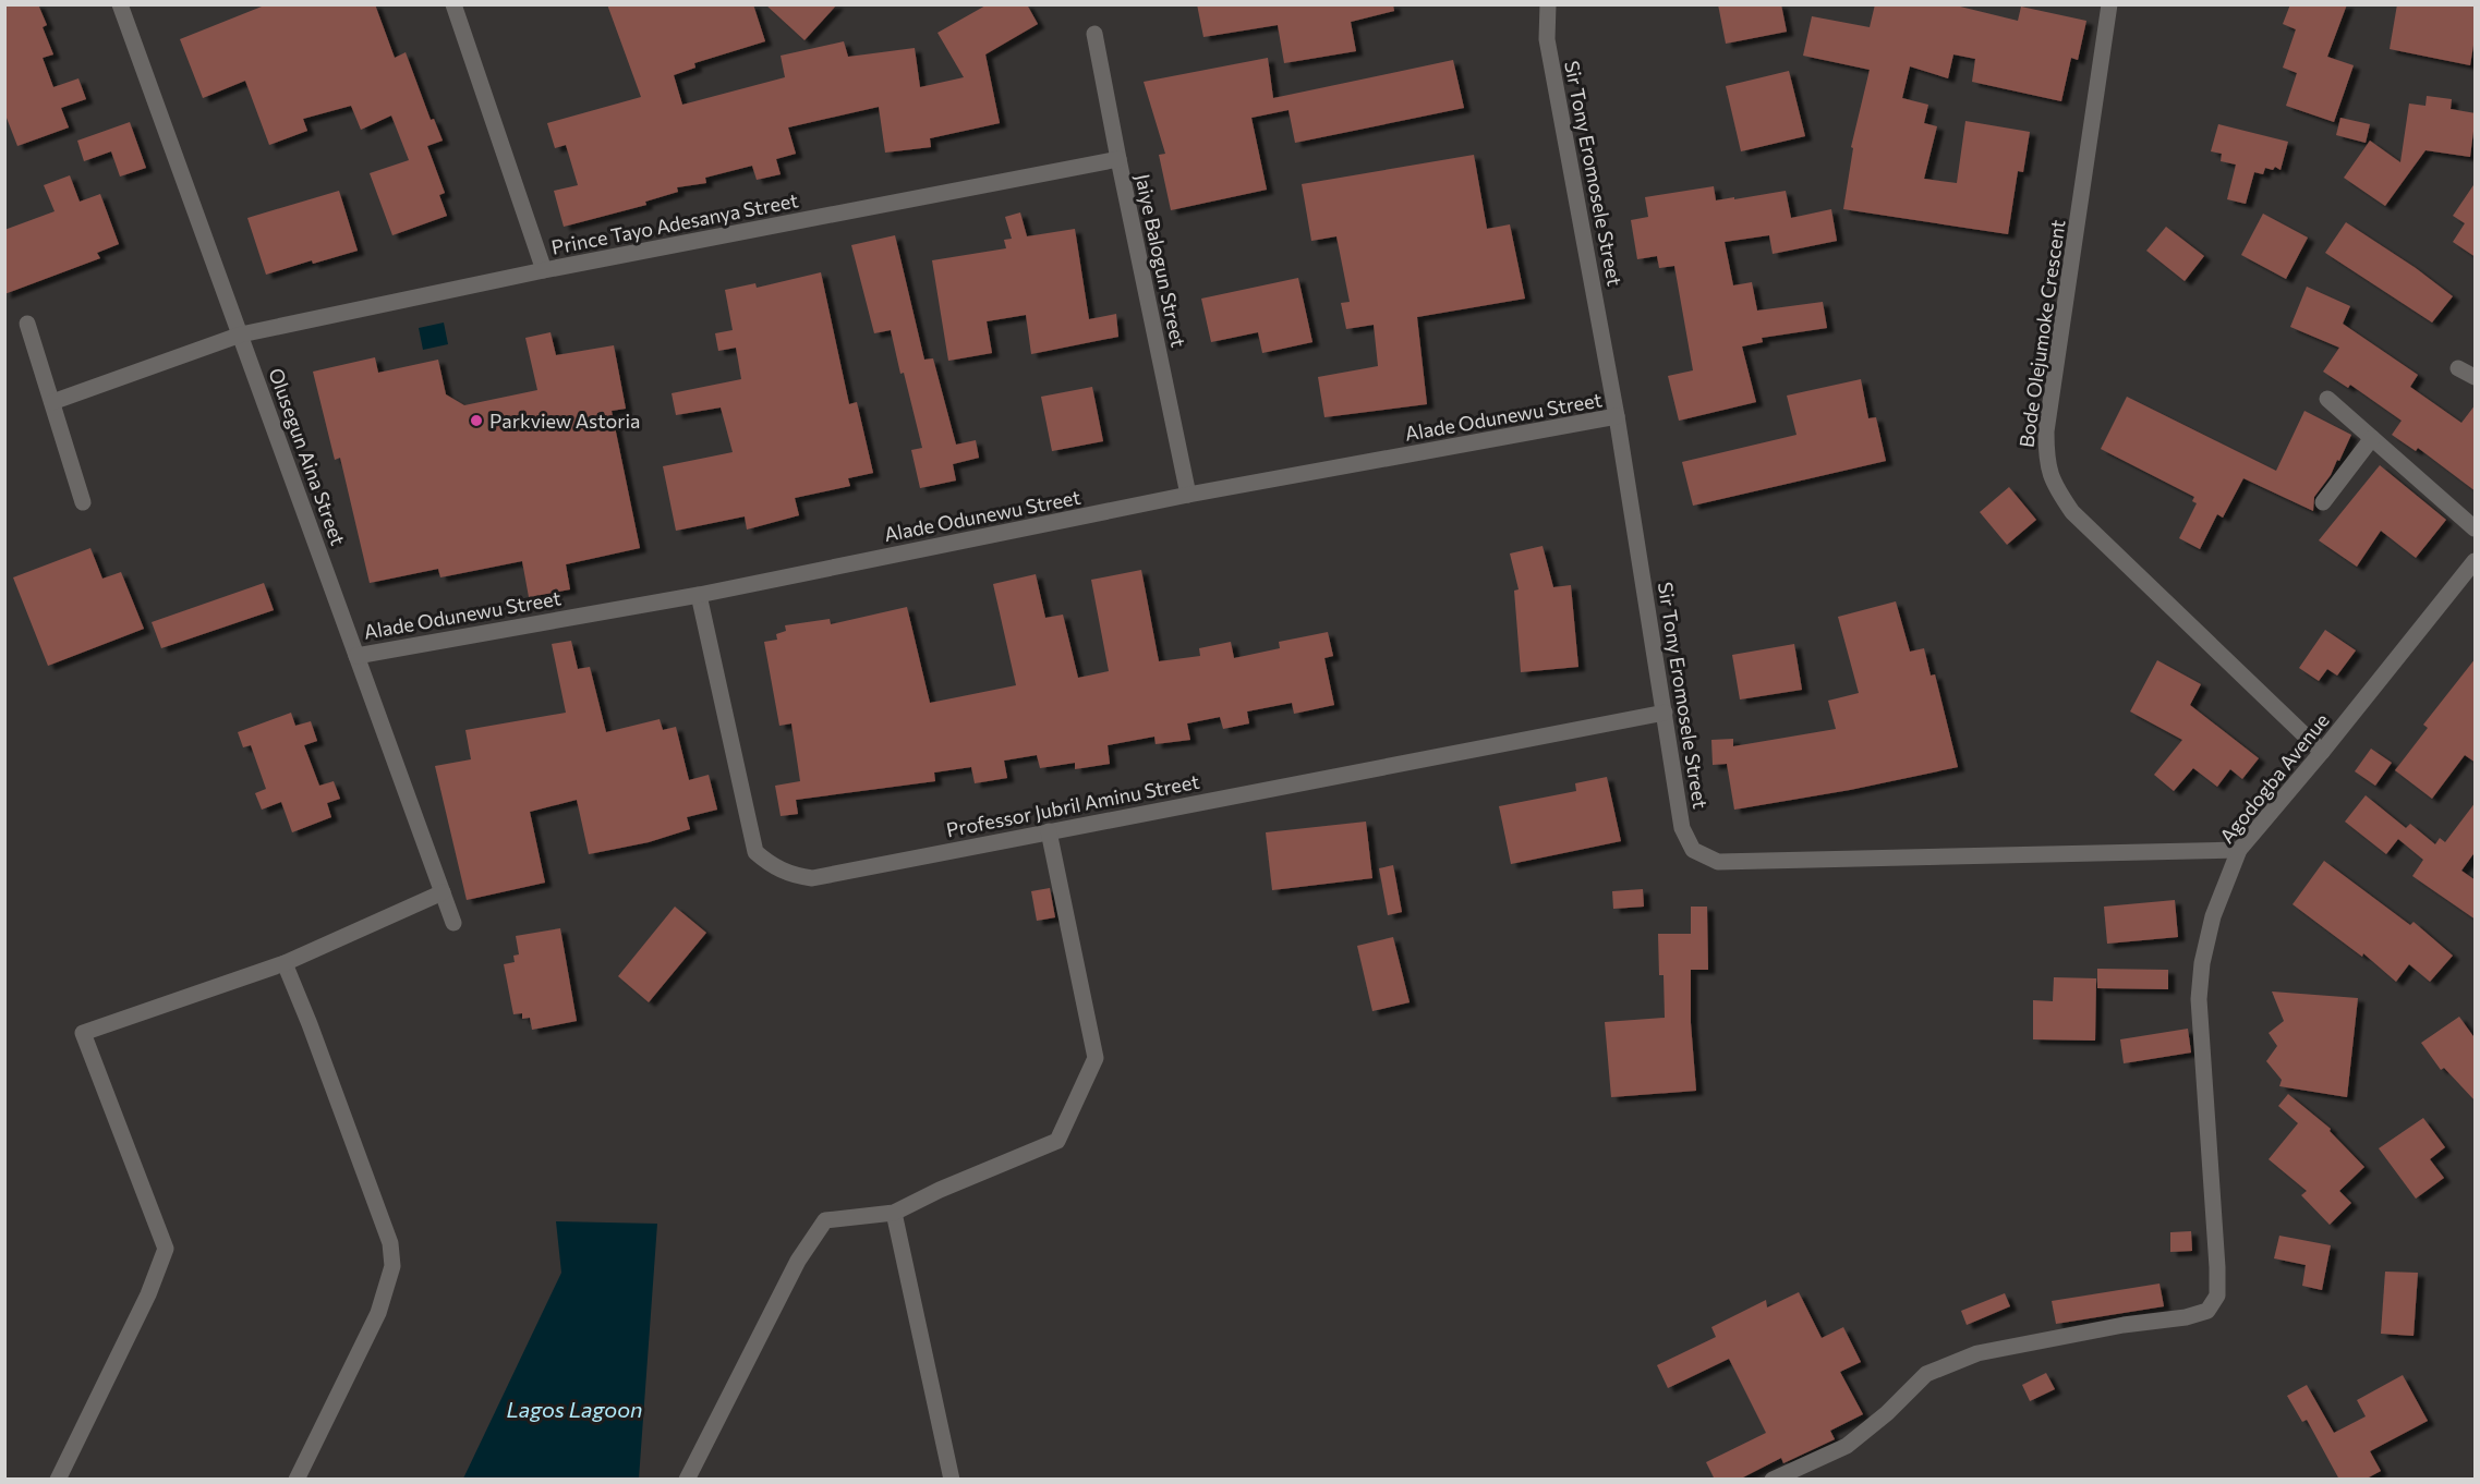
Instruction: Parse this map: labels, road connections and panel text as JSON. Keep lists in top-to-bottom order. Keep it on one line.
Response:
{"streets":{"street":["Sir Tony Eromosele Street","Prince Tayo Adesanya Street","Jaiye Balogun Street","Bode Olejumoke Crescent","Alade Odunewu Street","Olusegun Aina Street","Agodogba Avenue","Professor Jubril Aminu Street"]},"crossings":[["Sir Tony Eromosele Street","Alade Odunewu Street"],["Sir Tony Eromosele Street","Agodogba Avenue"],["Sir Tony Eromosele Street","Professor Jubril Aminu Street"],["Prince Tayo Adesanya Street","Jaiye Balogun Street"],["Prince Tayo Adesanya Street","Olusegun Aina Street"],["Jaiye Balogun Street","Alade Odunewu Street"],["Bode Olejumoke Crescent","Agodogba Avenue"],["Alade Odunewu Street","Olusegun Aina Street"],["Alade Odunewu Street","Professor Jubril Aminu Street"]],"water":["Lagos Lagoon"],"places":["Parkview Astoria"]}
